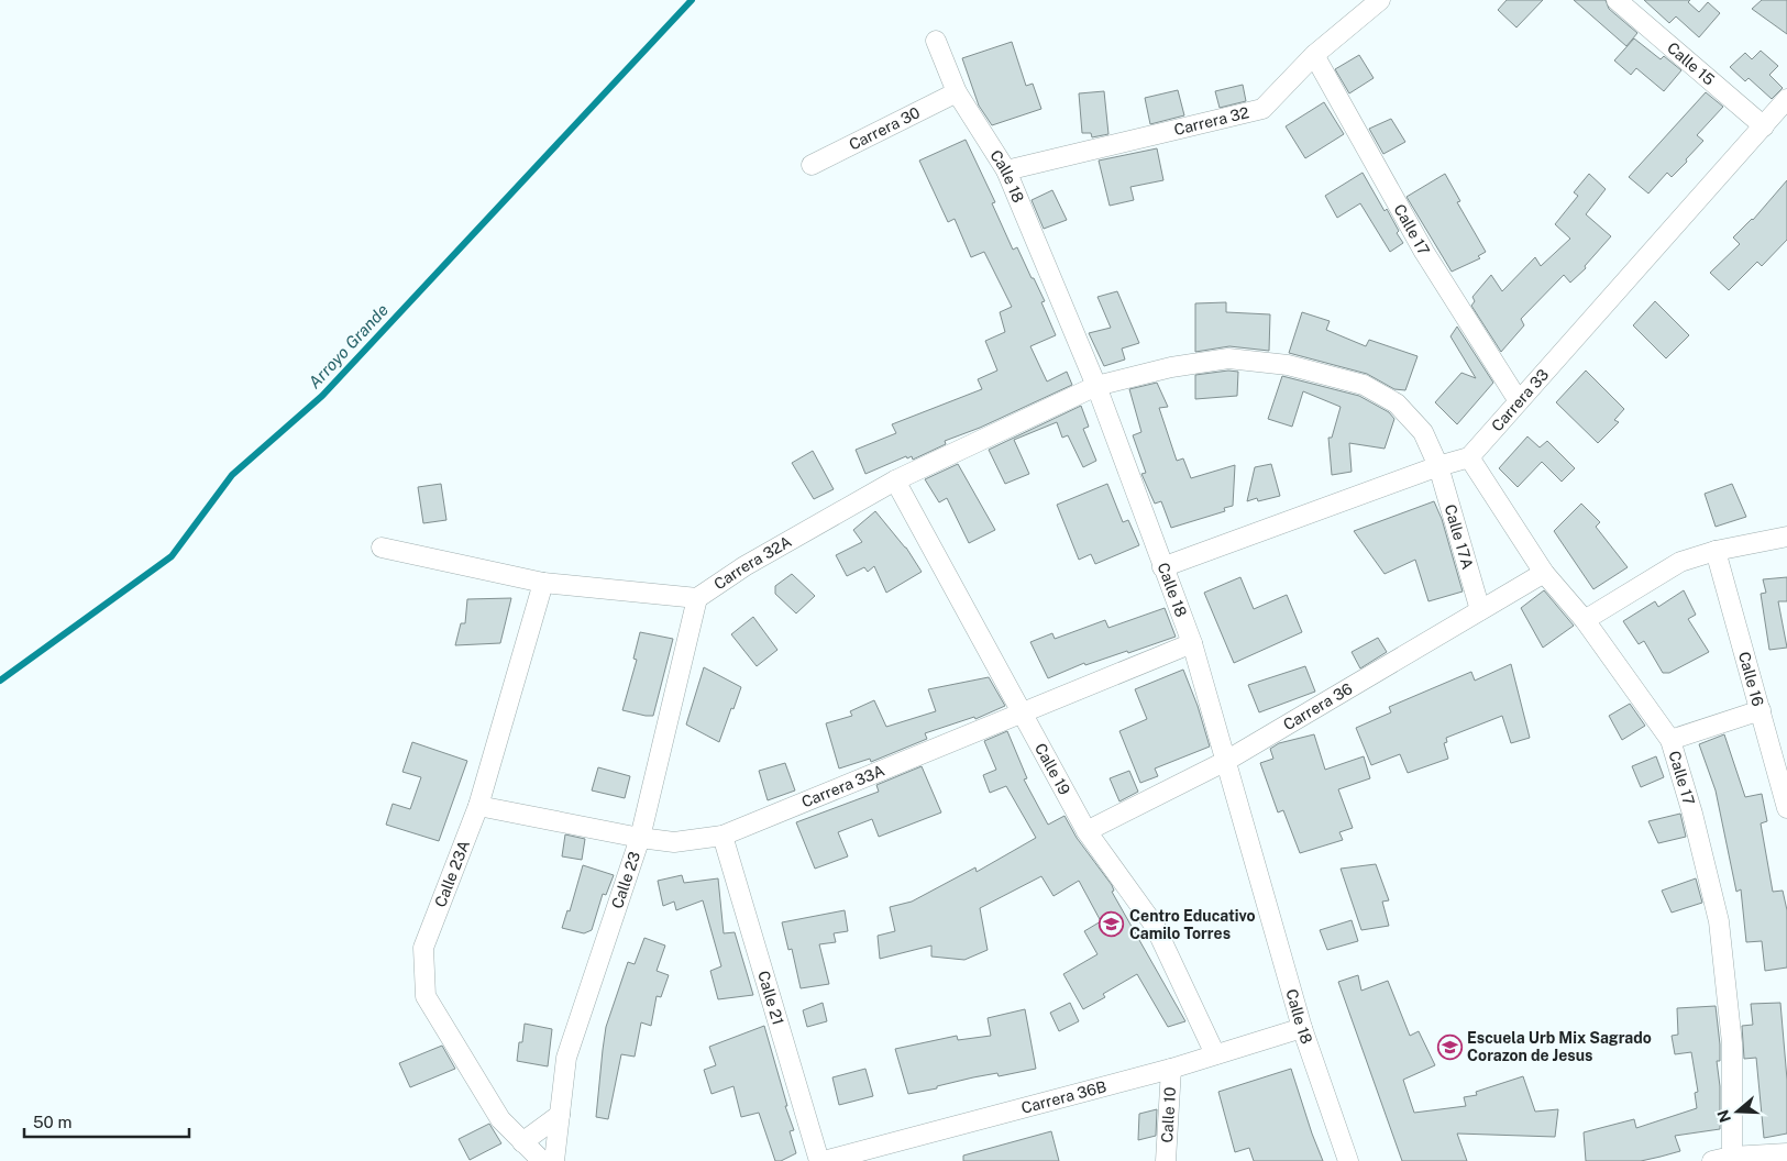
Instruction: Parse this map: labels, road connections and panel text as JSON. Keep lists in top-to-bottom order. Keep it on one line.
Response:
{"streets":{"street":["Calle 15","Carrera 32","Carrera 30","Calle 18","Calle 17","Carrera 33","Calle 17A","Carrera 32A","Calle 16","Carrera 36","Calle 19","Carrera 33A","Calle 23A","Calle 23","Calle 21","Carrera 36B","Calle 10"]},"crossings":[["Calle 15","Carrera 33"],["Carrera 32","Calle 18"],["Carrera 32","Calle 17"],["Carrera 30","Calle 18"],["Calle 18","Carrera 32A"],["Calle 18","Carrera 36"],["Calle 18","Carrera 33A"],["Calle 18","Carrera 36B"],["Calle 17","Carrera 33"],["Calle 17","Carrera 36"],["Calle 17A","Carrera 36"],["Carrera 32A","Calle 19"],["Carrera 32A","Calle 23"],["Carrera 36","Calle 19"],["Calle 19","Carrera 33A"],["Calle 19","Carrera 36B"],["Carrera 33A","Calle 23A"],["Carrera 33A","Calle 23"],["Carrera 33A","Calle 21"],["Carrera 36B","Calle 10"]],"water":["Arroyo Grande"],"places":{"school or university":["Centro Educativo Camilo Torres","Escuela Urb Mix Sagrado Corazon de Jesus"]},"scale_bar":"50 m","north":"left"}
